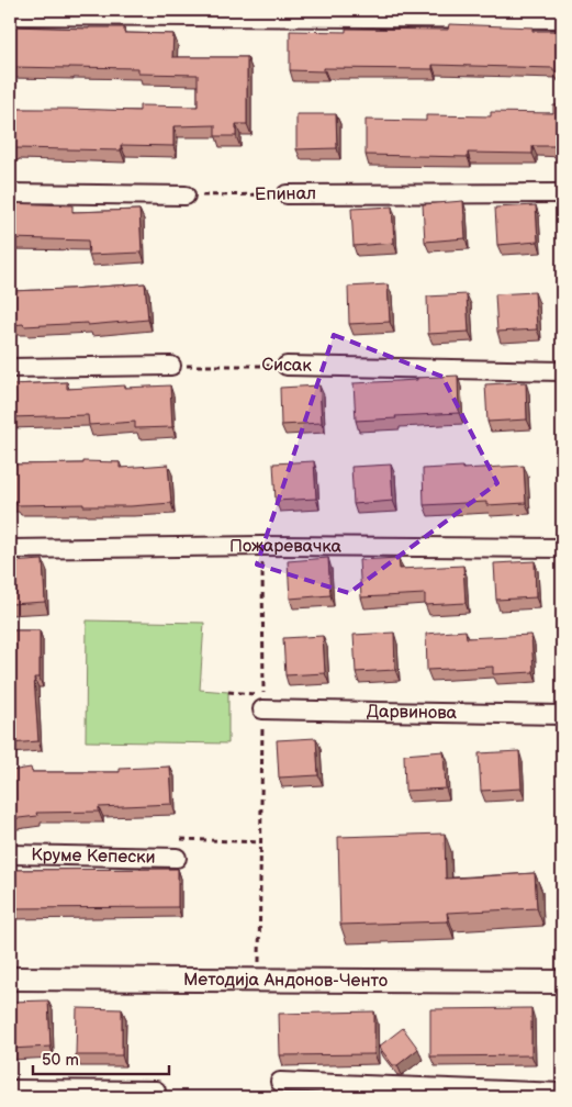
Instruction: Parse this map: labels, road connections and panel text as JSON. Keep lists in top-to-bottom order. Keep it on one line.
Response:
{"streets":{"street":["Епинал","Сисак","Пожаревачка","Дарвинова","Круме Кепески","Методија Андонов-Ченто"]},"scale_bar":"50 m"}
